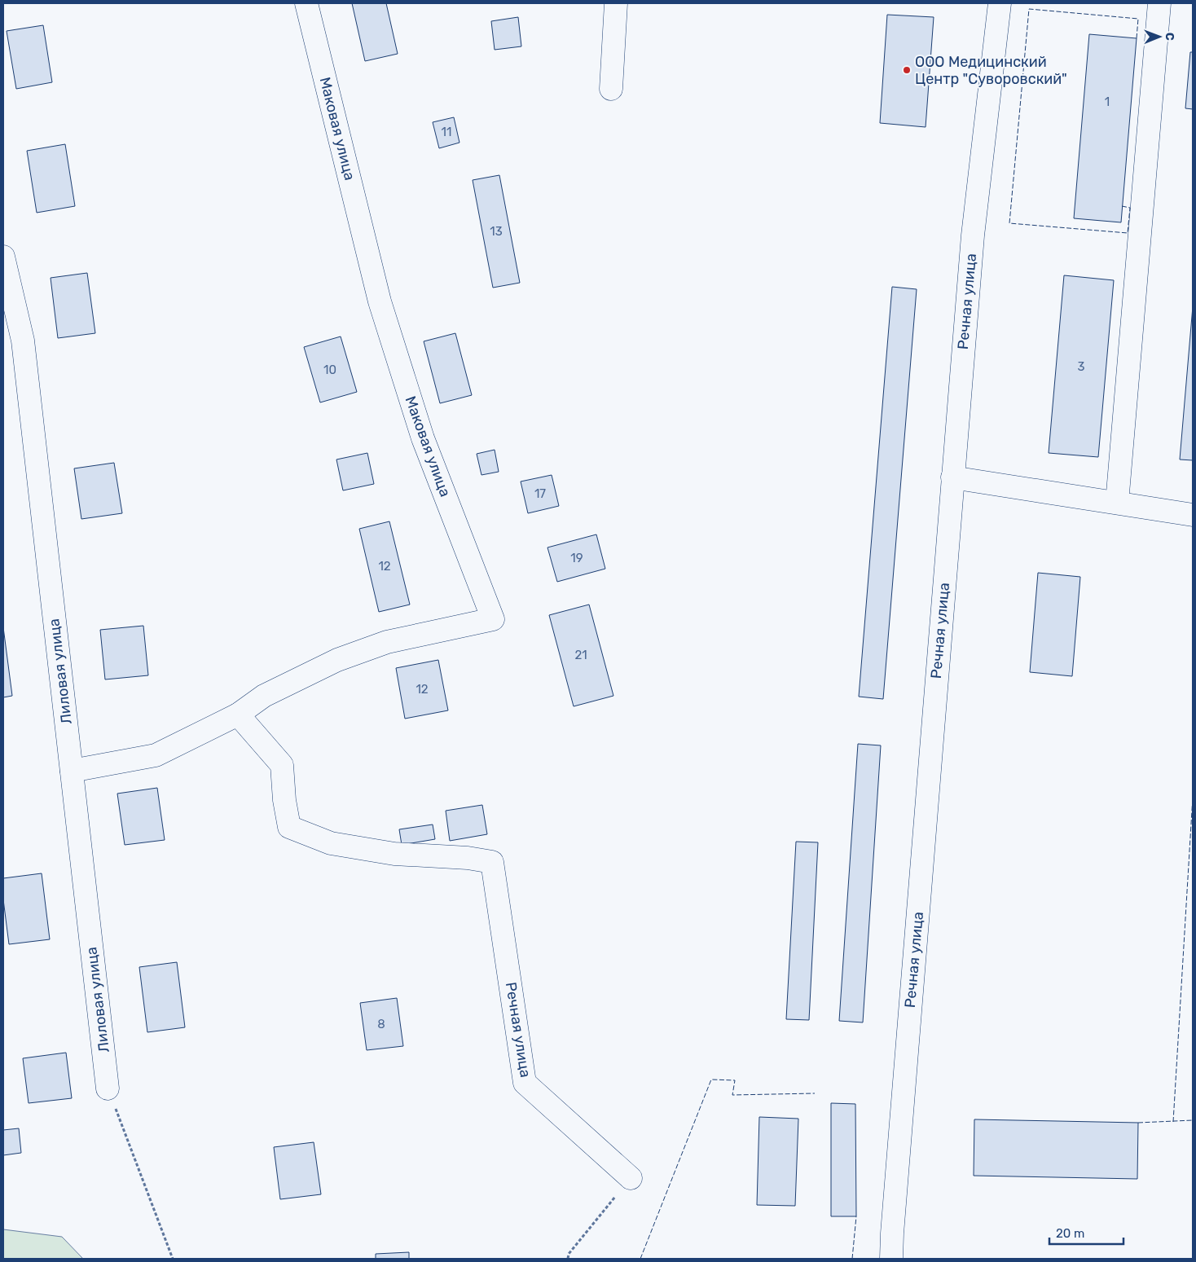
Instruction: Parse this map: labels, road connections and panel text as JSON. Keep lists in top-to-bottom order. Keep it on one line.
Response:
{"streets":{"street":["Маковая улица","Речная улица","Лиловая улица"]},"crossings":[["Маковая улица","Речная улица"],["Маковая улица","Лиловая улица"]],"places":["ООО Медицинский Центр \"Суворовский\""],"house_numbers":["1","11","13","3","10","17","19","12","21","12","8"],"scale_bar":"20 m","north":"right"}
